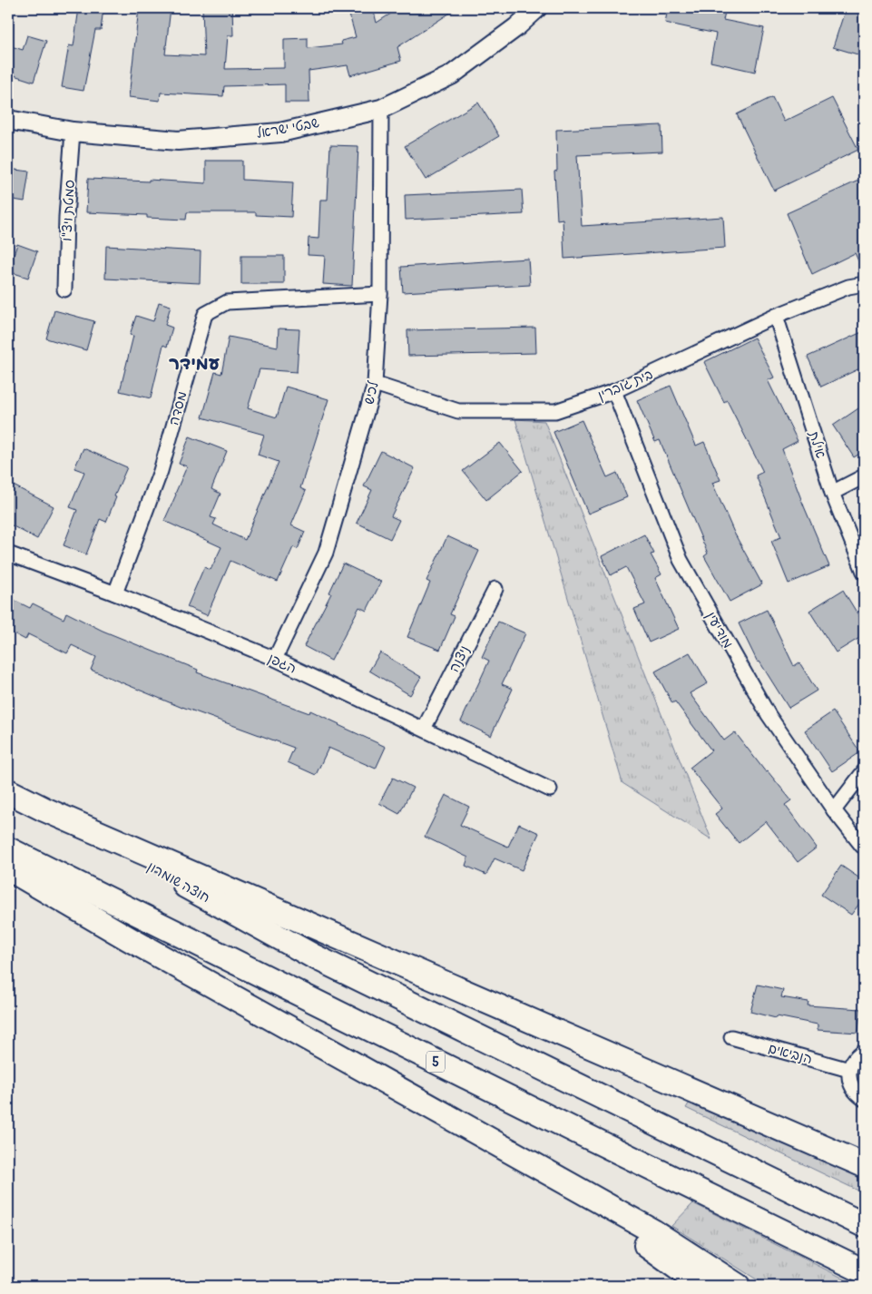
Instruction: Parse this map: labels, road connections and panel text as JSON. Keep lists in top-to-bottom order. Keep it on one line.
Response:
{"streets":{"highway":["חוצה שומרון","5"],"street":["שבטי ישראל","סמטת ויצ\"ו","בית גוברין","לכיש","מסדה","אילת","מודיעין","ניצנה","הגפן","הנביאים"]},"crossings":[["שבטי ישראל","סמטת ויצ\"ו"],["שבטי ישראל","לכיש"],["בית גוברין","לכיש"],["בית גוברין","אילת"],["בית גוברין","מודיעין"],["לכיש","מסדה"],["לכיש","הגפן"],["מסדה","הגפן"],["ניצנה","הגפן"]],"districts":["עמידר"]}
